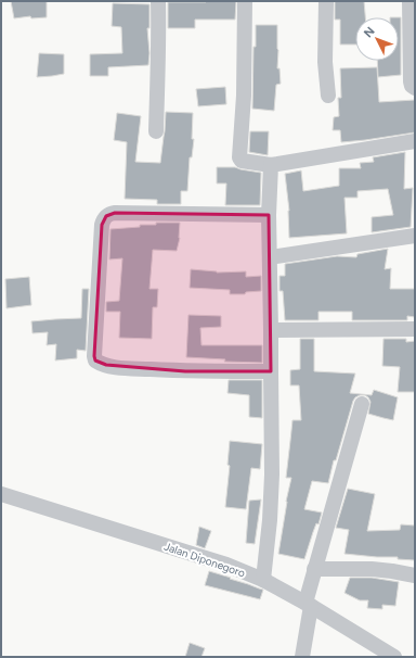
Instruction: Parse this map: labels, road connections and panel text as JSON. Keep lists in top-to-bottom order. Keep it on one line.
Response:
{"streets":{"street":["Jalan Diponegoro"]},"north":"top left"}
